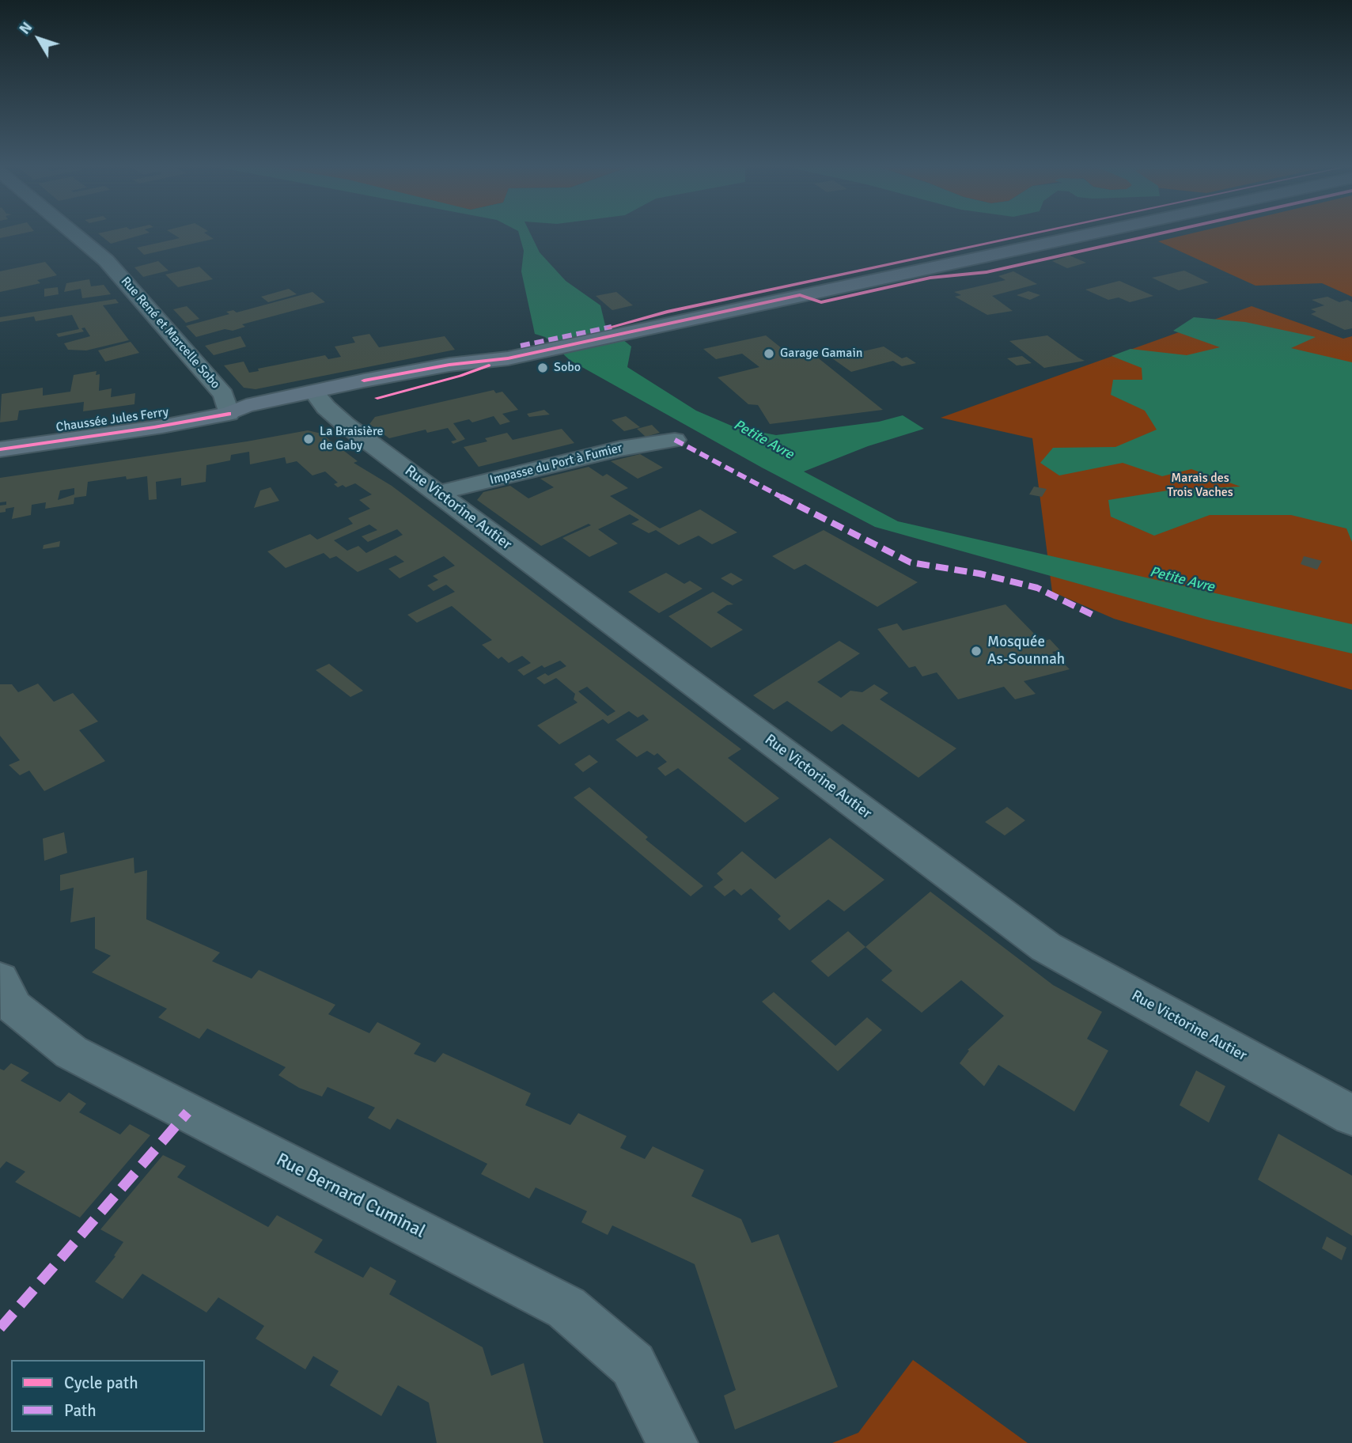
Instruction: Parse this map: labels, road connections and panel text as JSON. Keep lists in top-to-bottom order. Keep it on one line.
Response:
{"streets":{"main road":["Chaussée Jules Ferry"],"street":["Rue René et Marcelle Sobo","Impasse du Port à Fumier","Rue Victorine Autier","Rue Bernard Cuminal"]},"crossings":[["Rue René et Marcelle Sobo","Chaussée Jules Ferry"],["Chaussée Jules Ferry","Rue Victorine Autier"],["Impasse du Port à Fumier","Rue Victorine Autier"]],"water":["Petite Avre"],"parks":["Marais des Trois Vaches"],"places":["Garage Gamain","Sobo","La Braisière de Gaby","Mosquée As-Sounnah"],"legend":["Cycle path","Path"],"north":"top left"}
